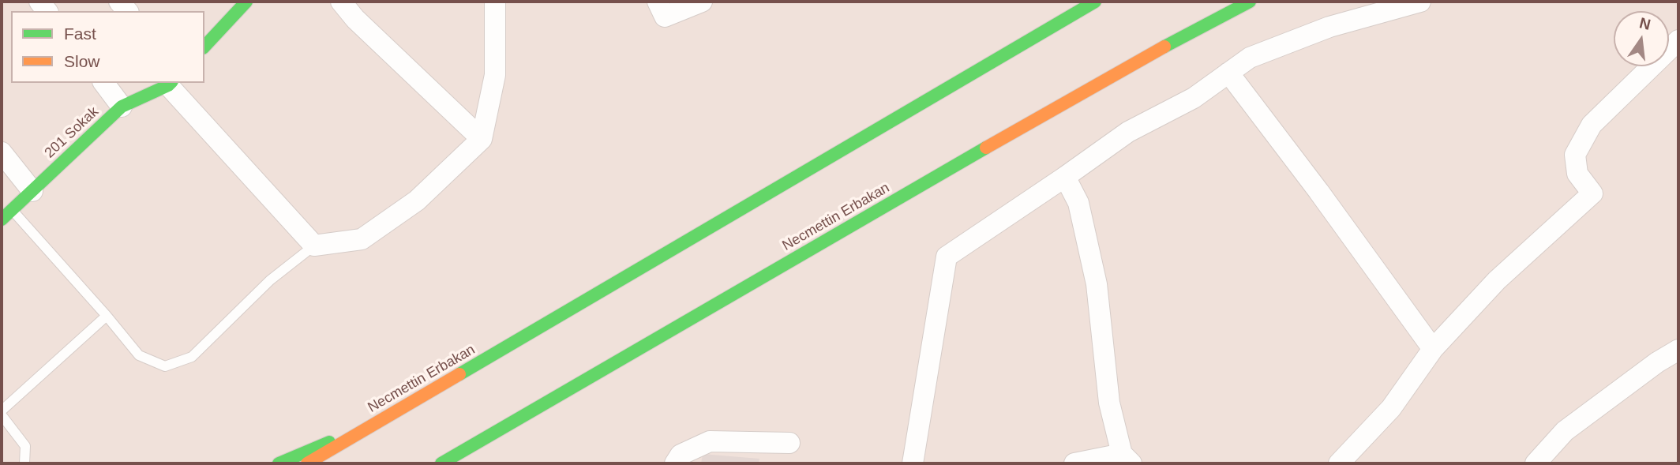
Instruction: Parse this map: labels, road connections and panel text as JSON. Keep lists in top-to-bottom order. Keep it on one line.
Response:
{"streets":{"main road":["201 Sokak","Necmettin Erbakan"]},"legend":["Fast","Slow"],"north":"top"}
